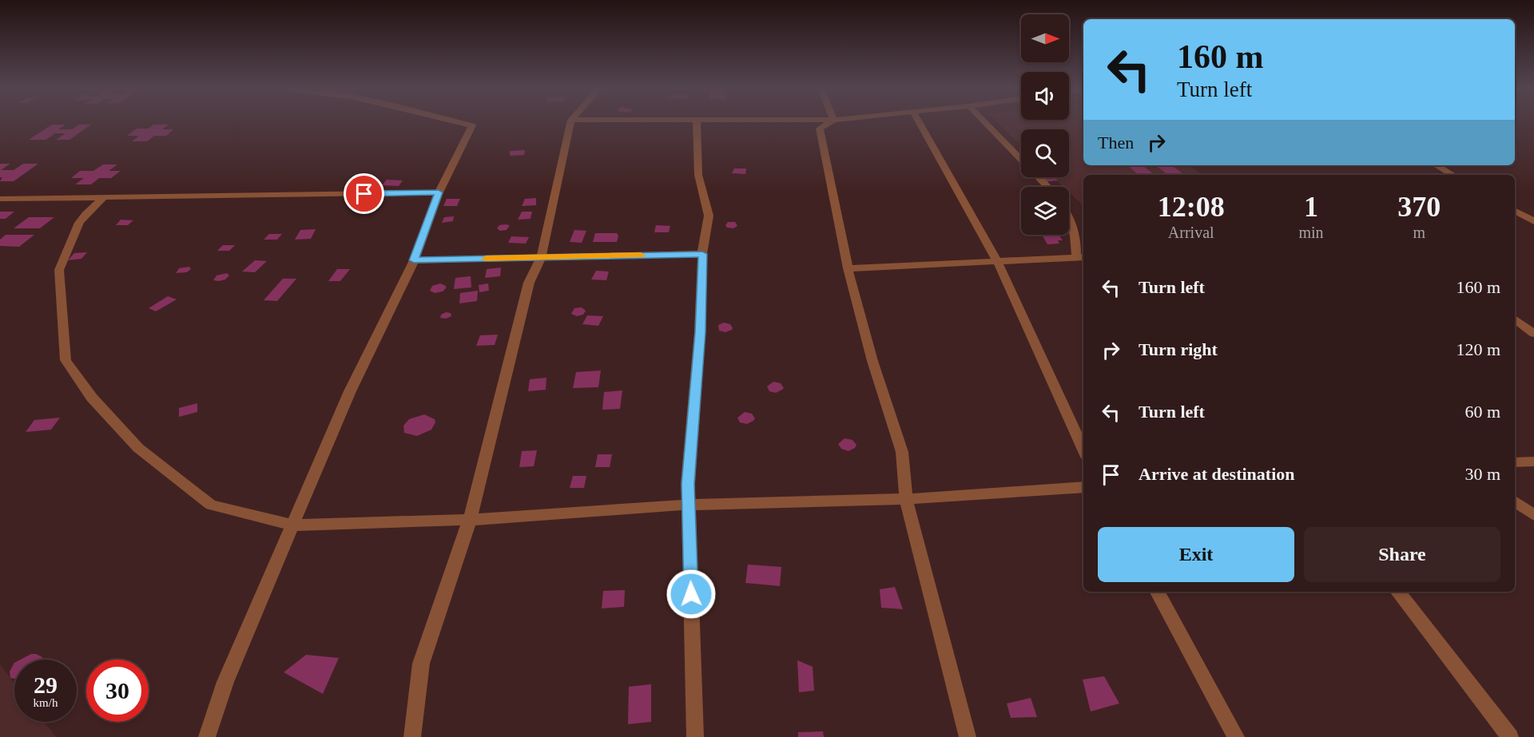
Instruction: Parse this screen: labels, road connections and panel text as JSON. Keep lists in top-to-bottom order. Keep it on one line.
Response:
{"north":"right","page":{"turn":["160 m","Turn left"],"then":"Then","eta":["12:08","Arrival","1","min","370","m"],"list":[{"name":"Turn left","value":"160 m"},{"name":"Turn right","value":"120 m"},{"name":"Turn left","value":"60 m"},{"name":"Arrive at destination","value":"30 m"}],"buttons":["Exit","Share"],"speed":"29 km/h","limit":"30"}}
